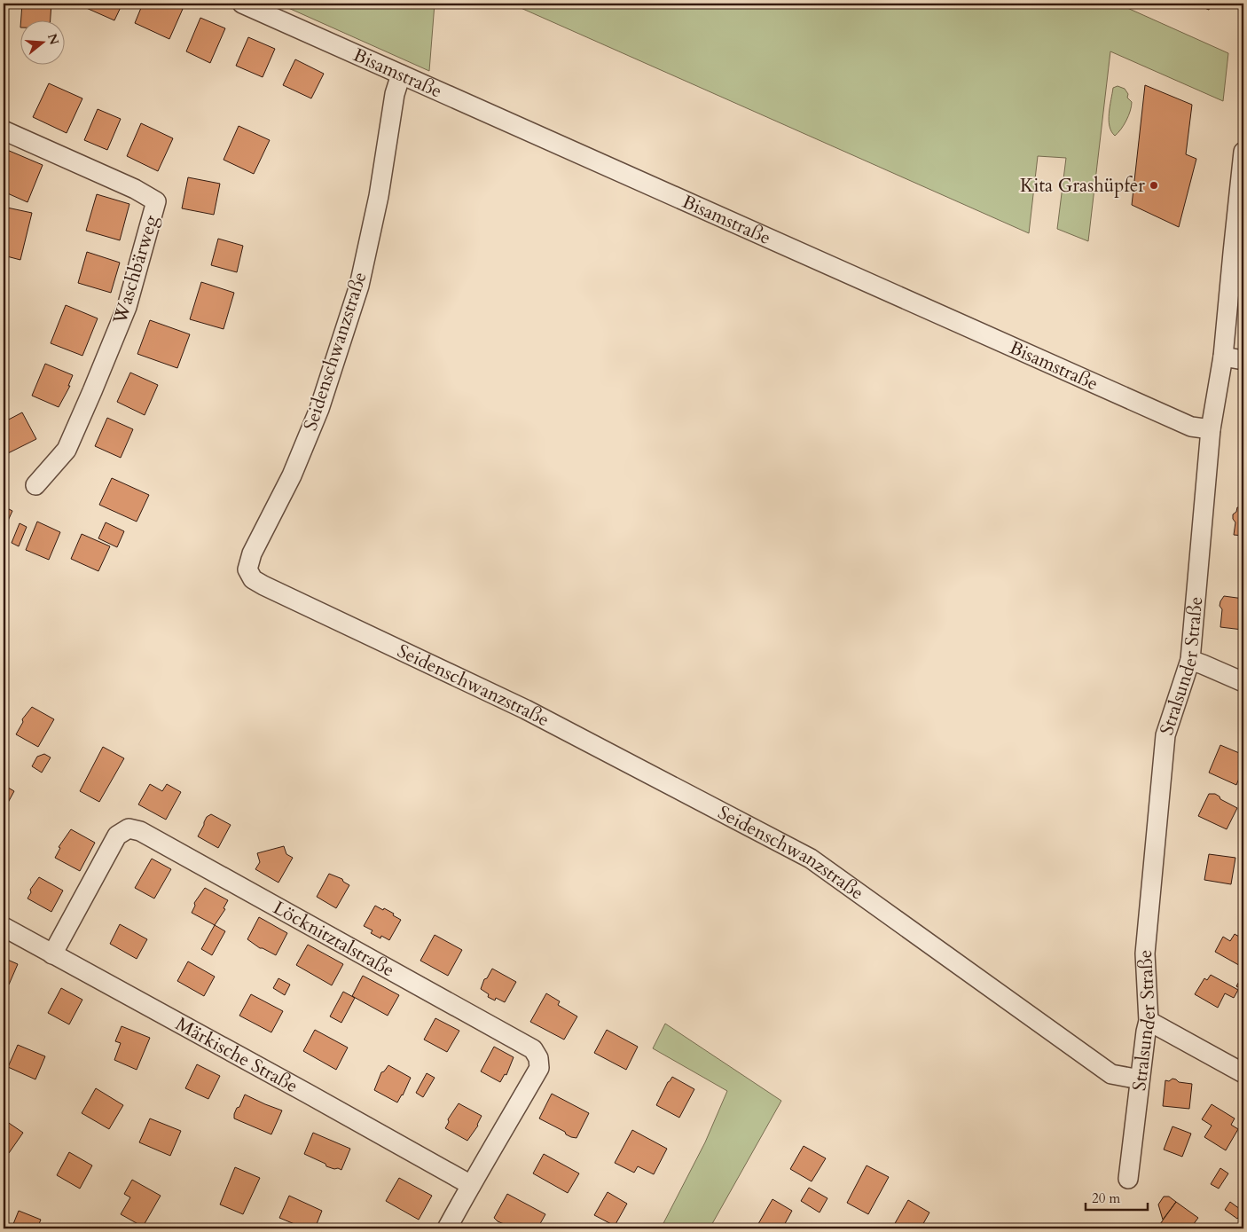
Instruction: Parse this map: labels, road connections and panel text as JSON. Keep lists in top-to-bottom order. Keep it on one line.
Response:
{"streets":{"street":["Bisamstraße","Waschbärweg","Seidenschwanzstraße","Stralsunder Straße","Löcknitztalstraße","Märkische Straße"]},"crossings":[["Bisamstraße","Seidenschwanzstraße"],["Bisamstraße","Stralsunder Straße"],["Seidenschwanzstraße","Stralsunder Straße"],["Löcknitztalstraße","Märkische Straße"]],"places":["Kita Grashüpfer"],"scale_bar":"20 m","north":"right"}
